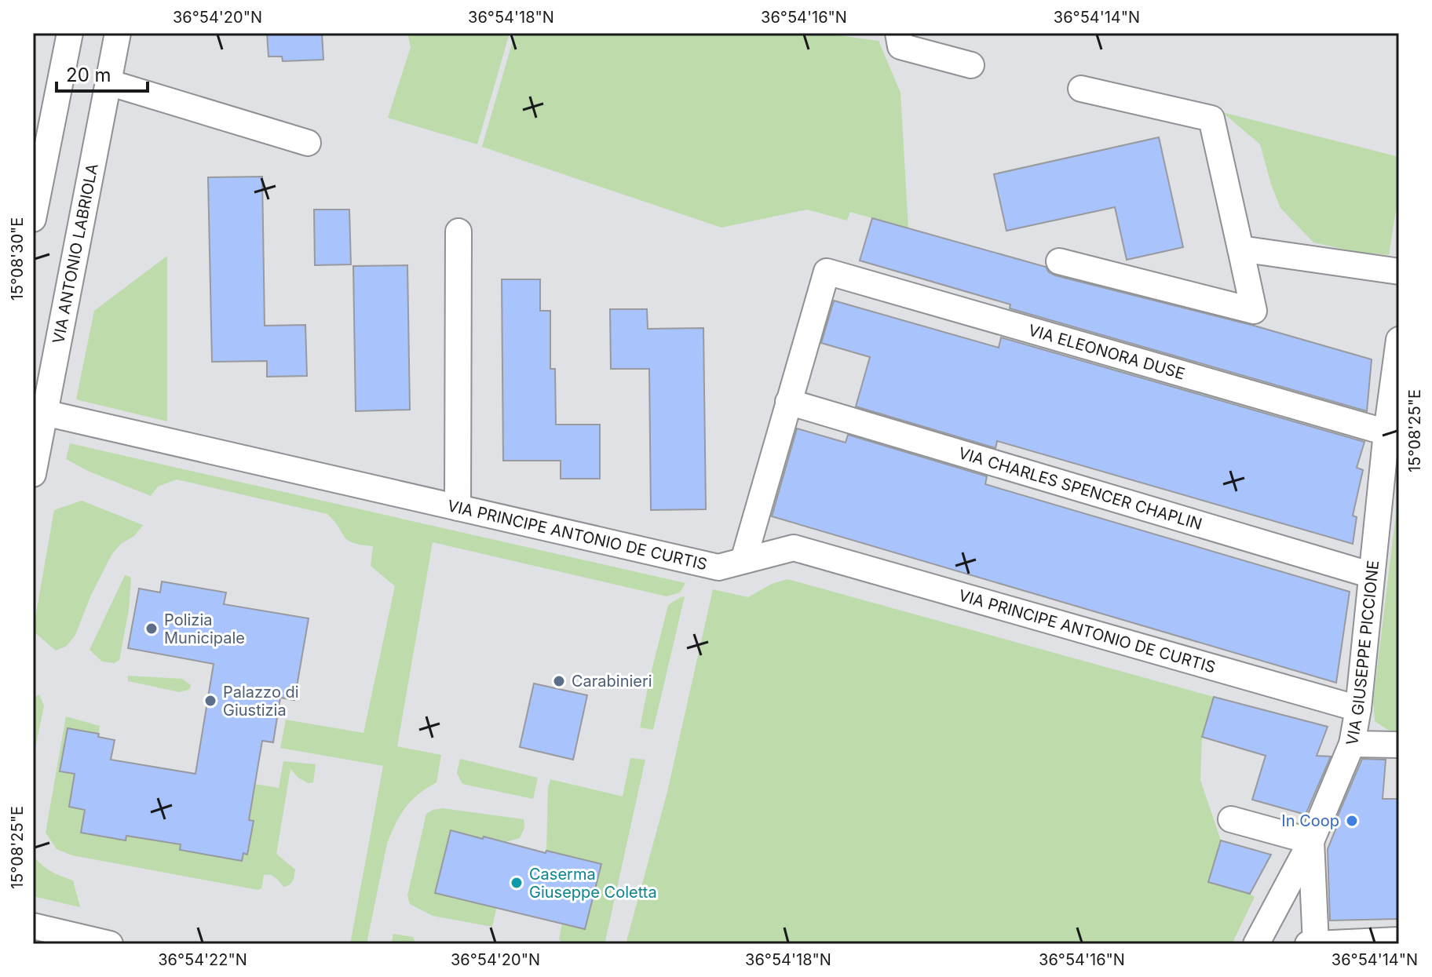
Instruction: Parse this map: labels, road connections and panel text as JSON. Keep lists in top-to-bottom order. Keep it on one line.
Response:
{"streets":{"street":["VIA ANTONIO LABRIOLA","VIA ELEONORA DUSE","VIA CHARLES SPENCER CHAPLIN","VIA PRINCIPE ANTONIO DE CURTIS","VIA GIUSEPPE PICCIONE"]},"crossings":[["VIA ANTONIO LABRIOLA","VIA PRINCIPE ANTONIO DE CURTIS"],["VIA ELEONORA DUSE","VIA CHARLES SPENCER CHAPLIN"],["VIA ELEONORA DUSE","VIA GIUSEPPE PICCIONE"],["VIA CHARLES SPENCER CHAPLIN","VIA GIUSEPPE PICCIONE"],["VIA PRINCIPE ANTONIO DE CURTIS","VIA GIUSEPPE PICCIONE"]],"places":["Polizia Municipale","Carabinieri","Palazzo di Giustizia","In Coop","Caserma Giuseppe Coletta"],"scale_bar":"20 m","coordinates":["36°54'20\"N","36°54'18\"N","36°54'16\"N","36°54'14\"N","15°08'30\"E","15°08'25\"E","36°54'22\"N"]}
